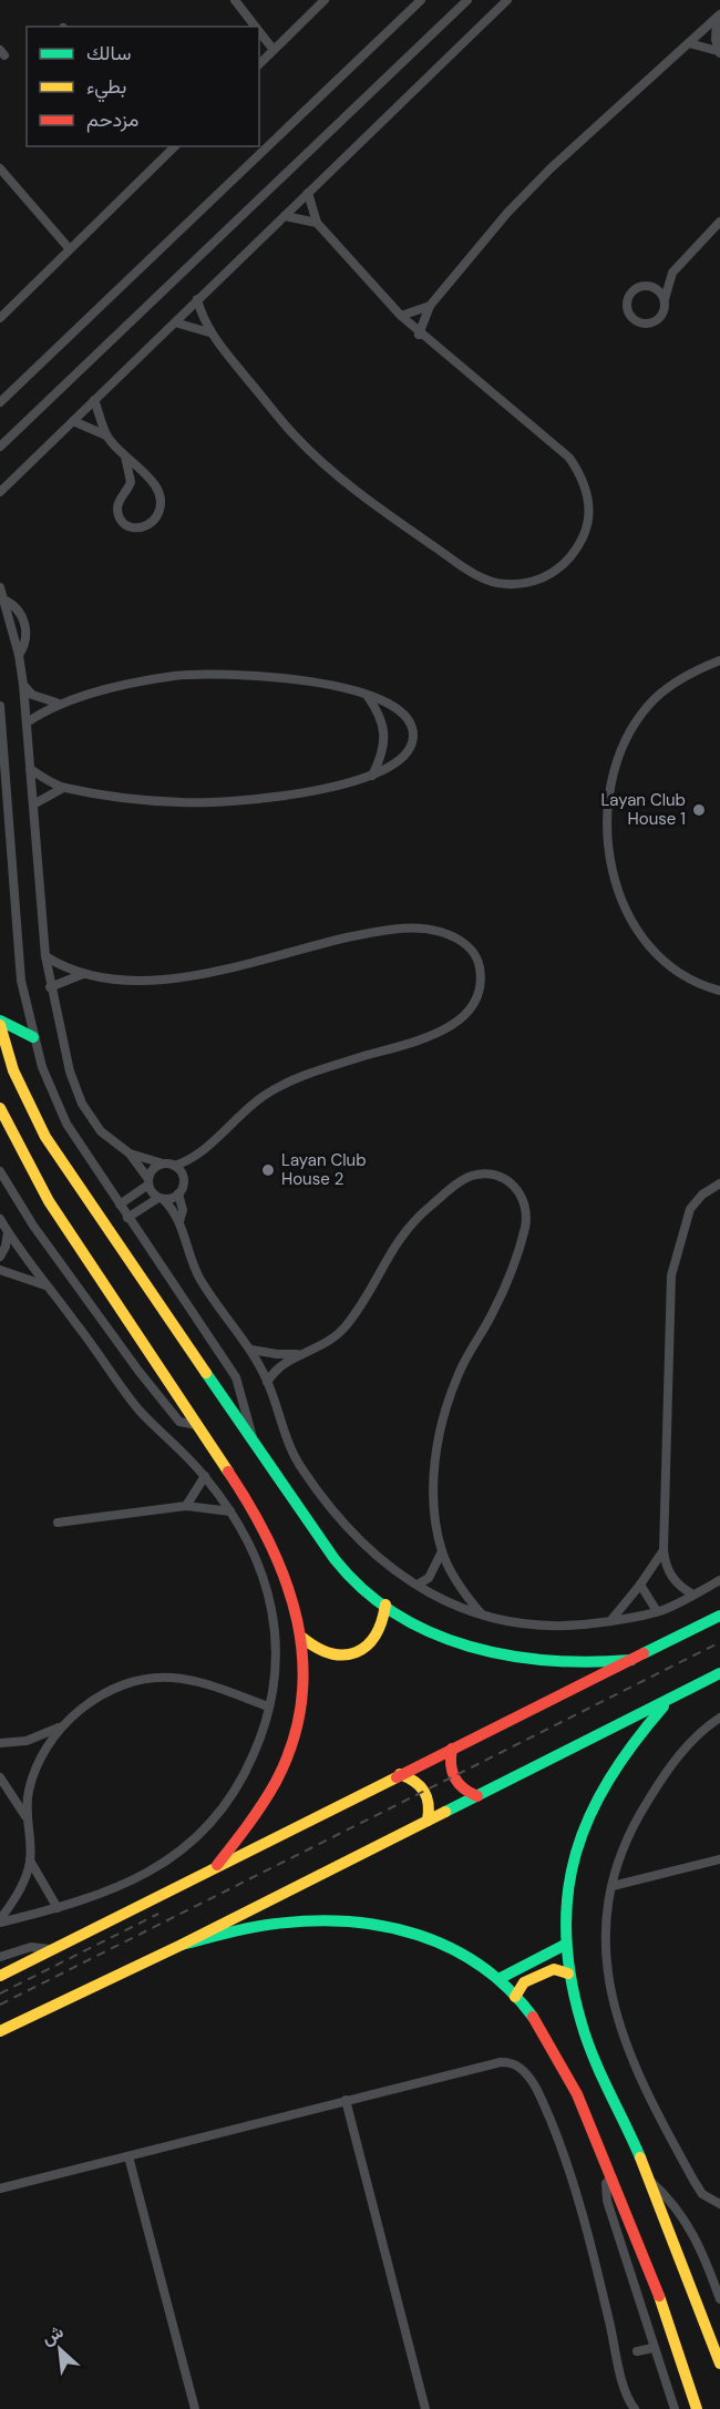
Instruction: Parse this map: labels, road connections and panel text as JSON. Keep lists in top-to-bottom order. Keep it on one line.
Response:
{"places":["Layan Club House 1","Layan Club House 2"],"legend":["سالك","بطيء","مزدحم"],"north":"top left"}
